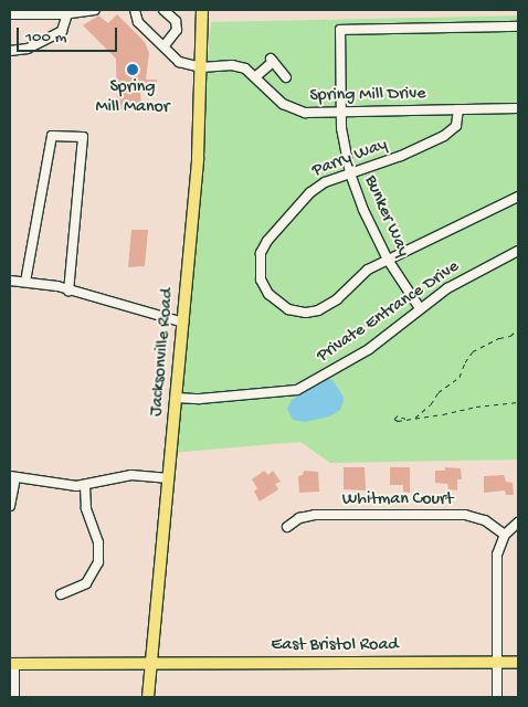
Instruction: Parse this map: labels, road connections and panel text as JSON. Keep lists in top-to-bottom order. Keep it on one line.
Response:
{"streets":{"main road":["Jacksonville Road","East Bristol Road"],"street":["Spring Mill Drive","Parry Way","Bunker Way","Private Entrance Drive","Whitman Court"]},"crossings":[["Spring Mill Drive","Parry Way"],["Spring Mill Drive","Bunker Way"],["Spring Mill Drive","Jacksonville Road"],["Parry Way","Bunker Way"],["Bunker Way","Private Entrance Drive"],["Private Entrance Drive","Jacksonville Road"],["Jacksonville Road","East Bristol Road"]],"places":["Spring Mill Manor"],"scale_bar":"100 m"}
